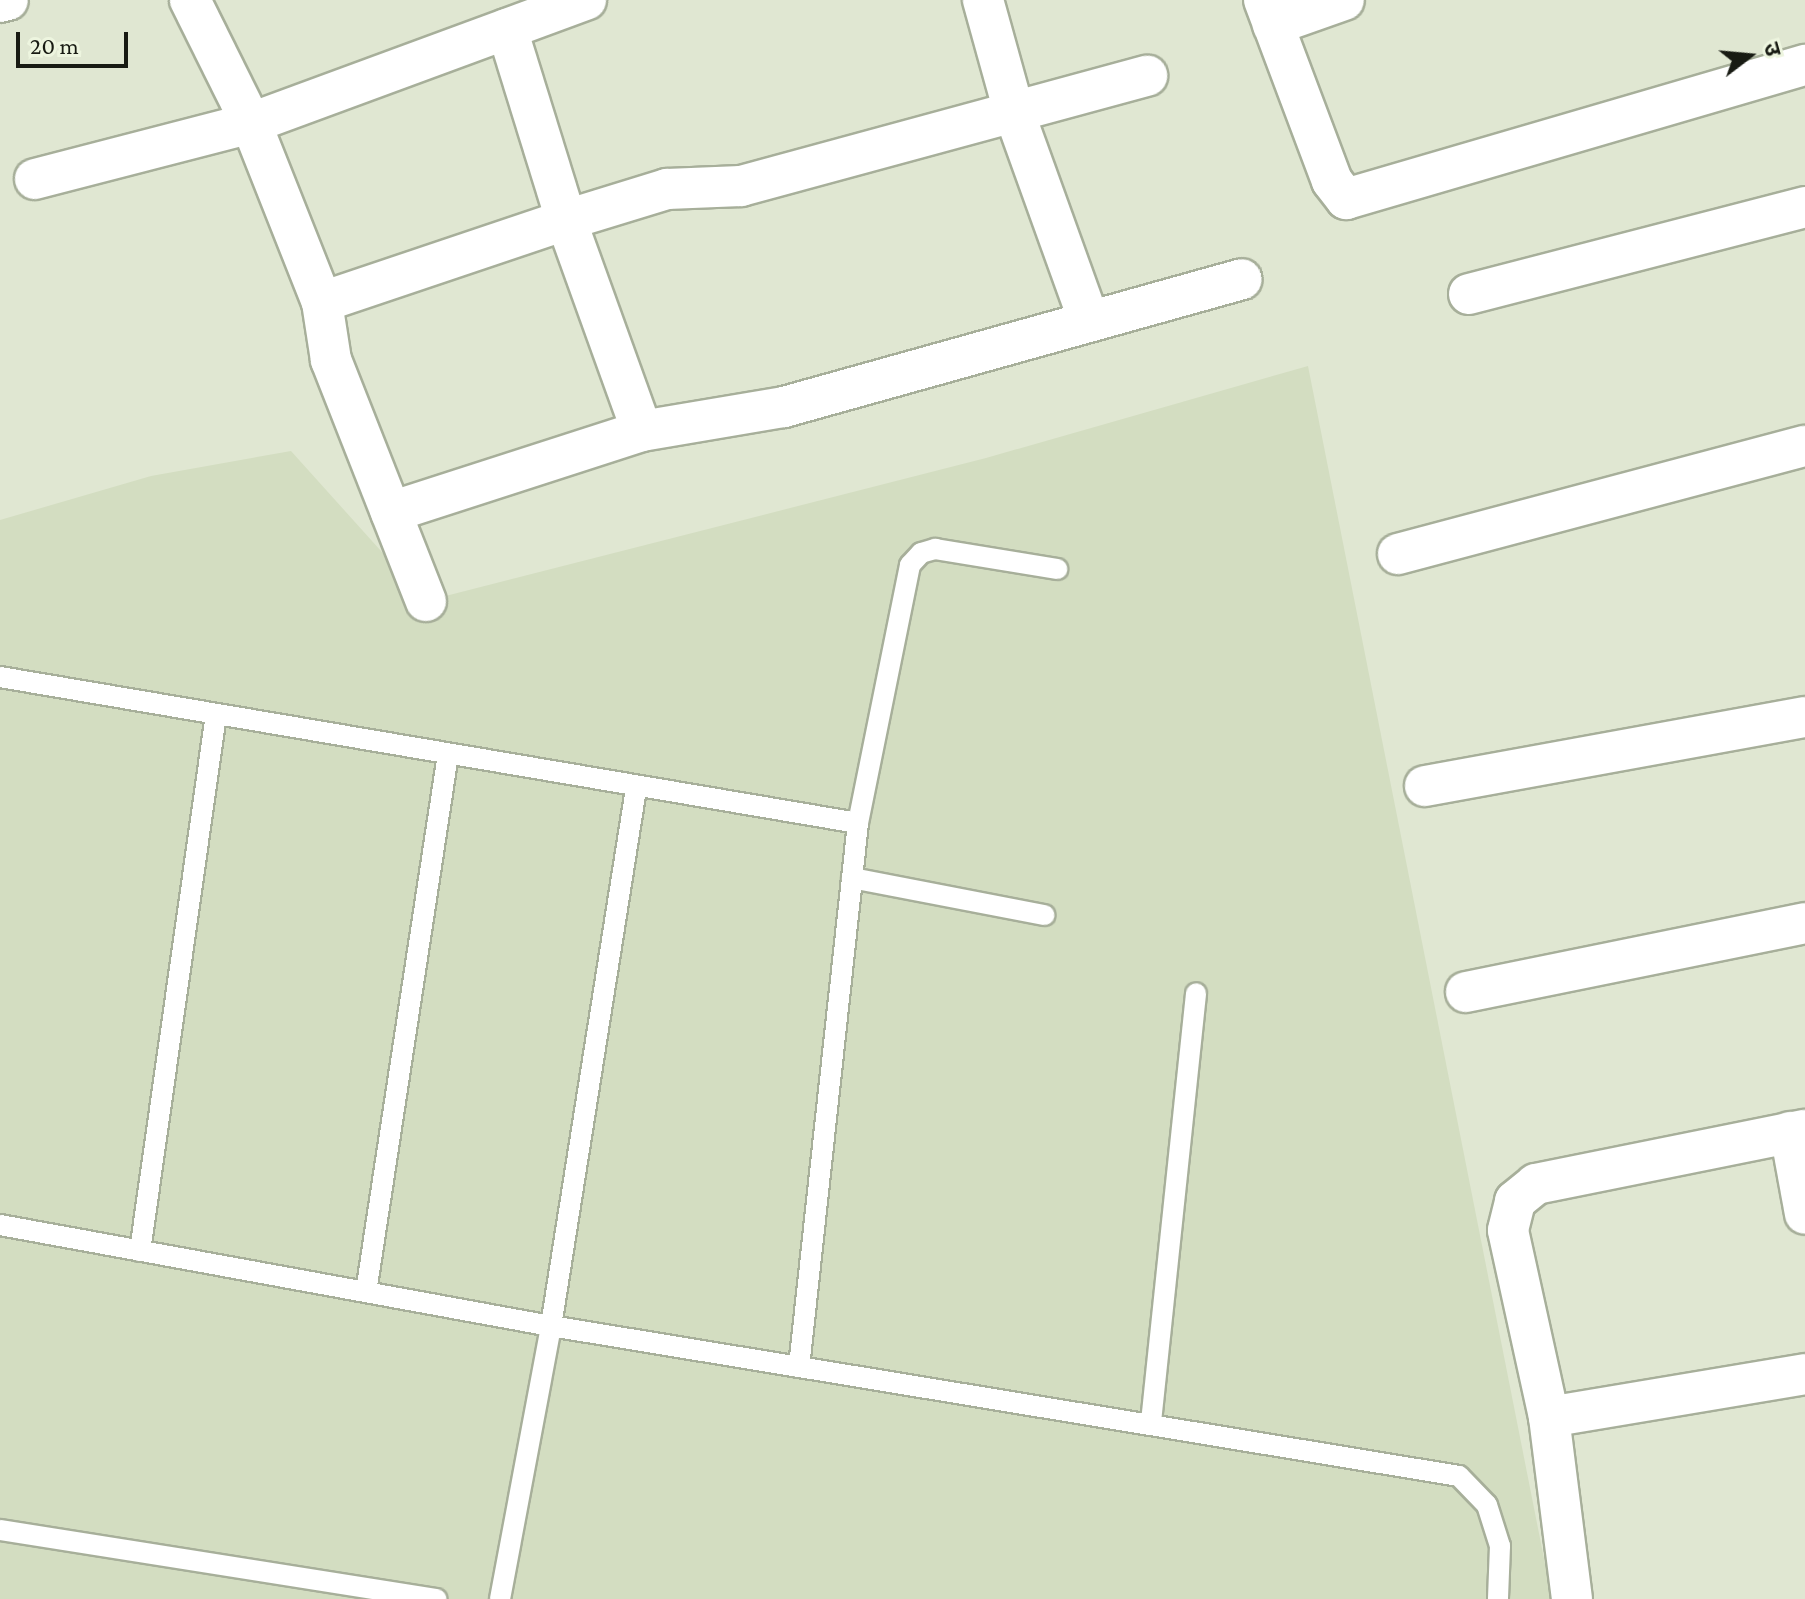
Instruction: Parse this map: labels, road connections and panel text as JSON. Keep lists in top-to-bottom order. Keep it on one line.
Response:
{"scale_bar":"20 m","north":"right"}
